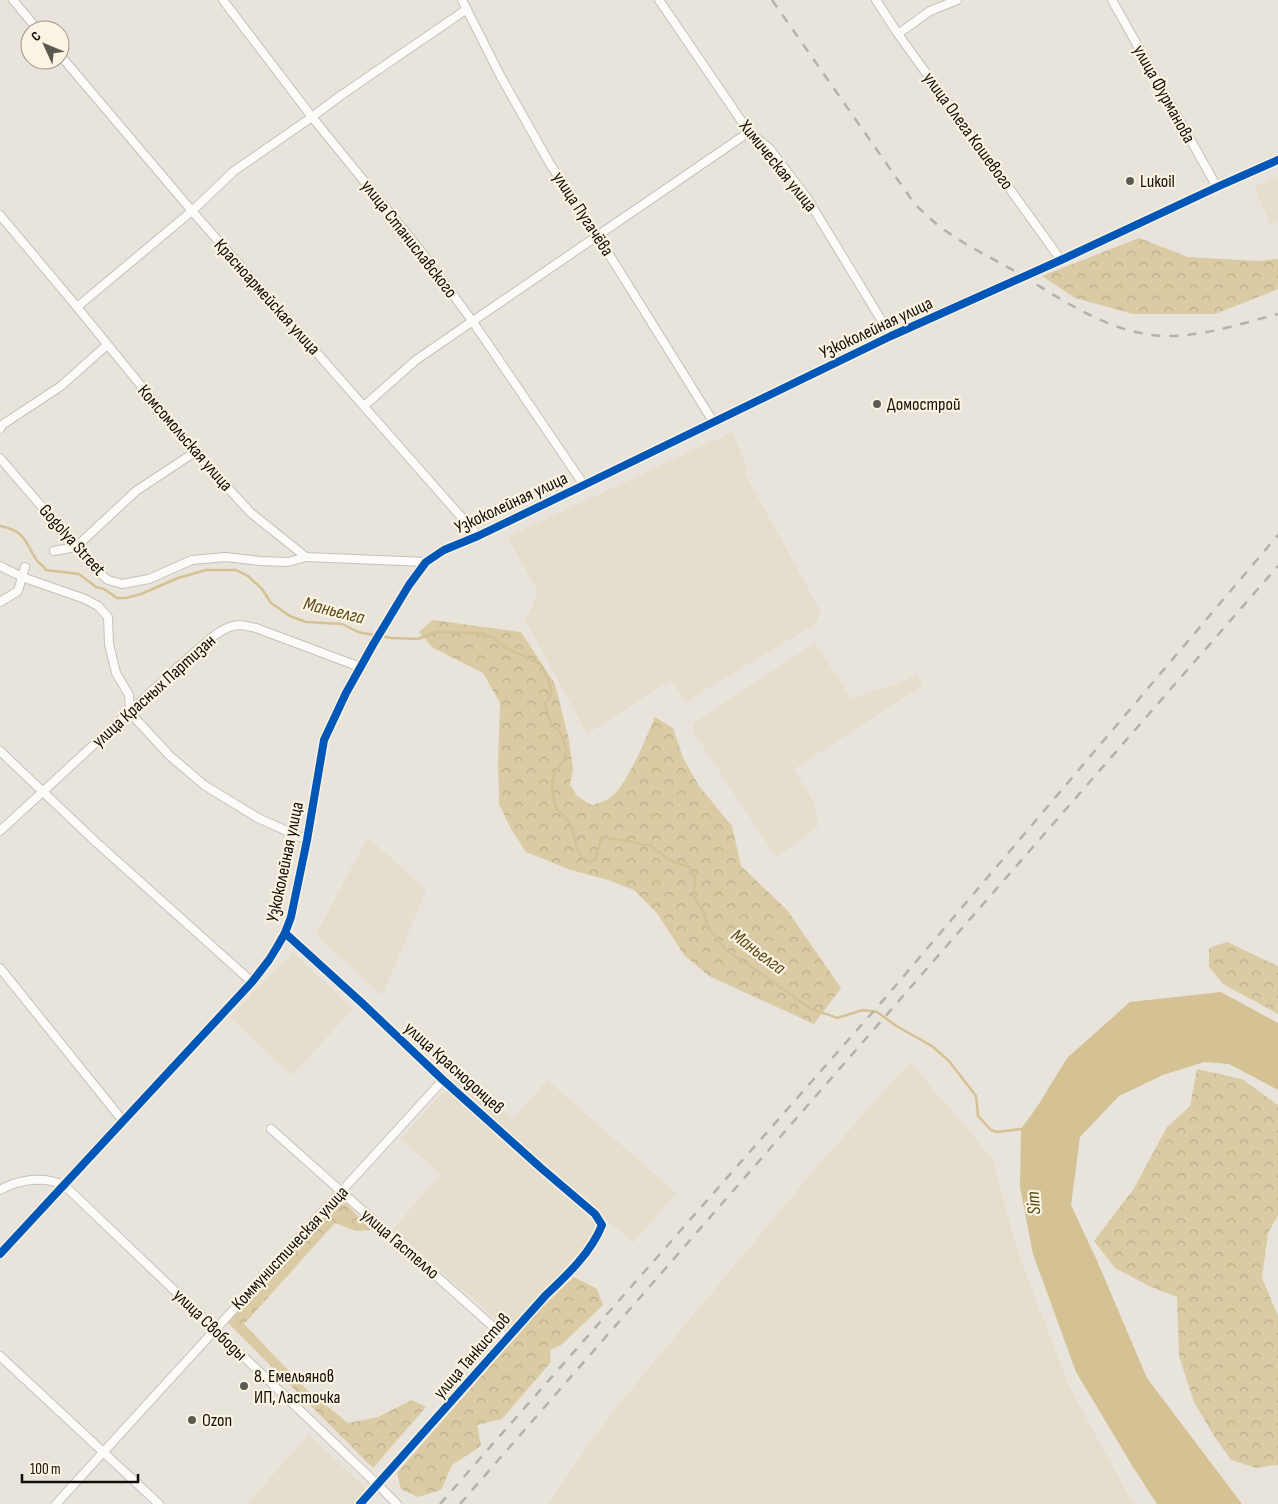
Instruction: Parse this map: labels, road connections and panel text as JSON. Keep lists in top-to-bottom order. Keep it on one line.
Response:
{"streets":{"street":["улица Фурманова","улица Олега Кошевого","Химическая улица","улица Пугачёва","улица Станиславского","Красноармейская улица","Узкоколейная улица","Комсомольская улица","Gogolya Street","улица Красных Партизан","улица Краснодонцев","улица Гастелло","Коммунистическая улица","улица Свободы","улица Танкистов"]},"crossings":[["улица Фурманова","Узкоколейная улица"],["улица Олега Кошевого","Узкоколейная улица"],["Химическая улица","Узкоколейная улица"],["улица Пугачёва","Узкоколейная улица"],["улица Станиславского","Узкоколейная улица"],["Красноармейская улица","Узкоколейная улица"],["Узкоколейная улица","улица Красных Партизан"],["Узкоколейная улица","улица Краснодонцев"],["Узкоколейная улица","улица Свободы"],["Комсомольская улица","Gogolya Street"],["улица Краснодонцев","Коммунистическая улица"],["улица Краснодонцев","улица Танкистов"],["улица Гастелло","Коммунистическая улица"],["улица Гастелло","улица Танкистов"],["Коммунистическая улица","улица Свободы"],["улица Свободы","улица Танкистов"]],"water":["Маньелга","Sim"],"places":["Lukoil","Домострой","8. Емельянов ИП, Ласточка","Ozon"],"scale_bar":"100 m","north":"top left"}
